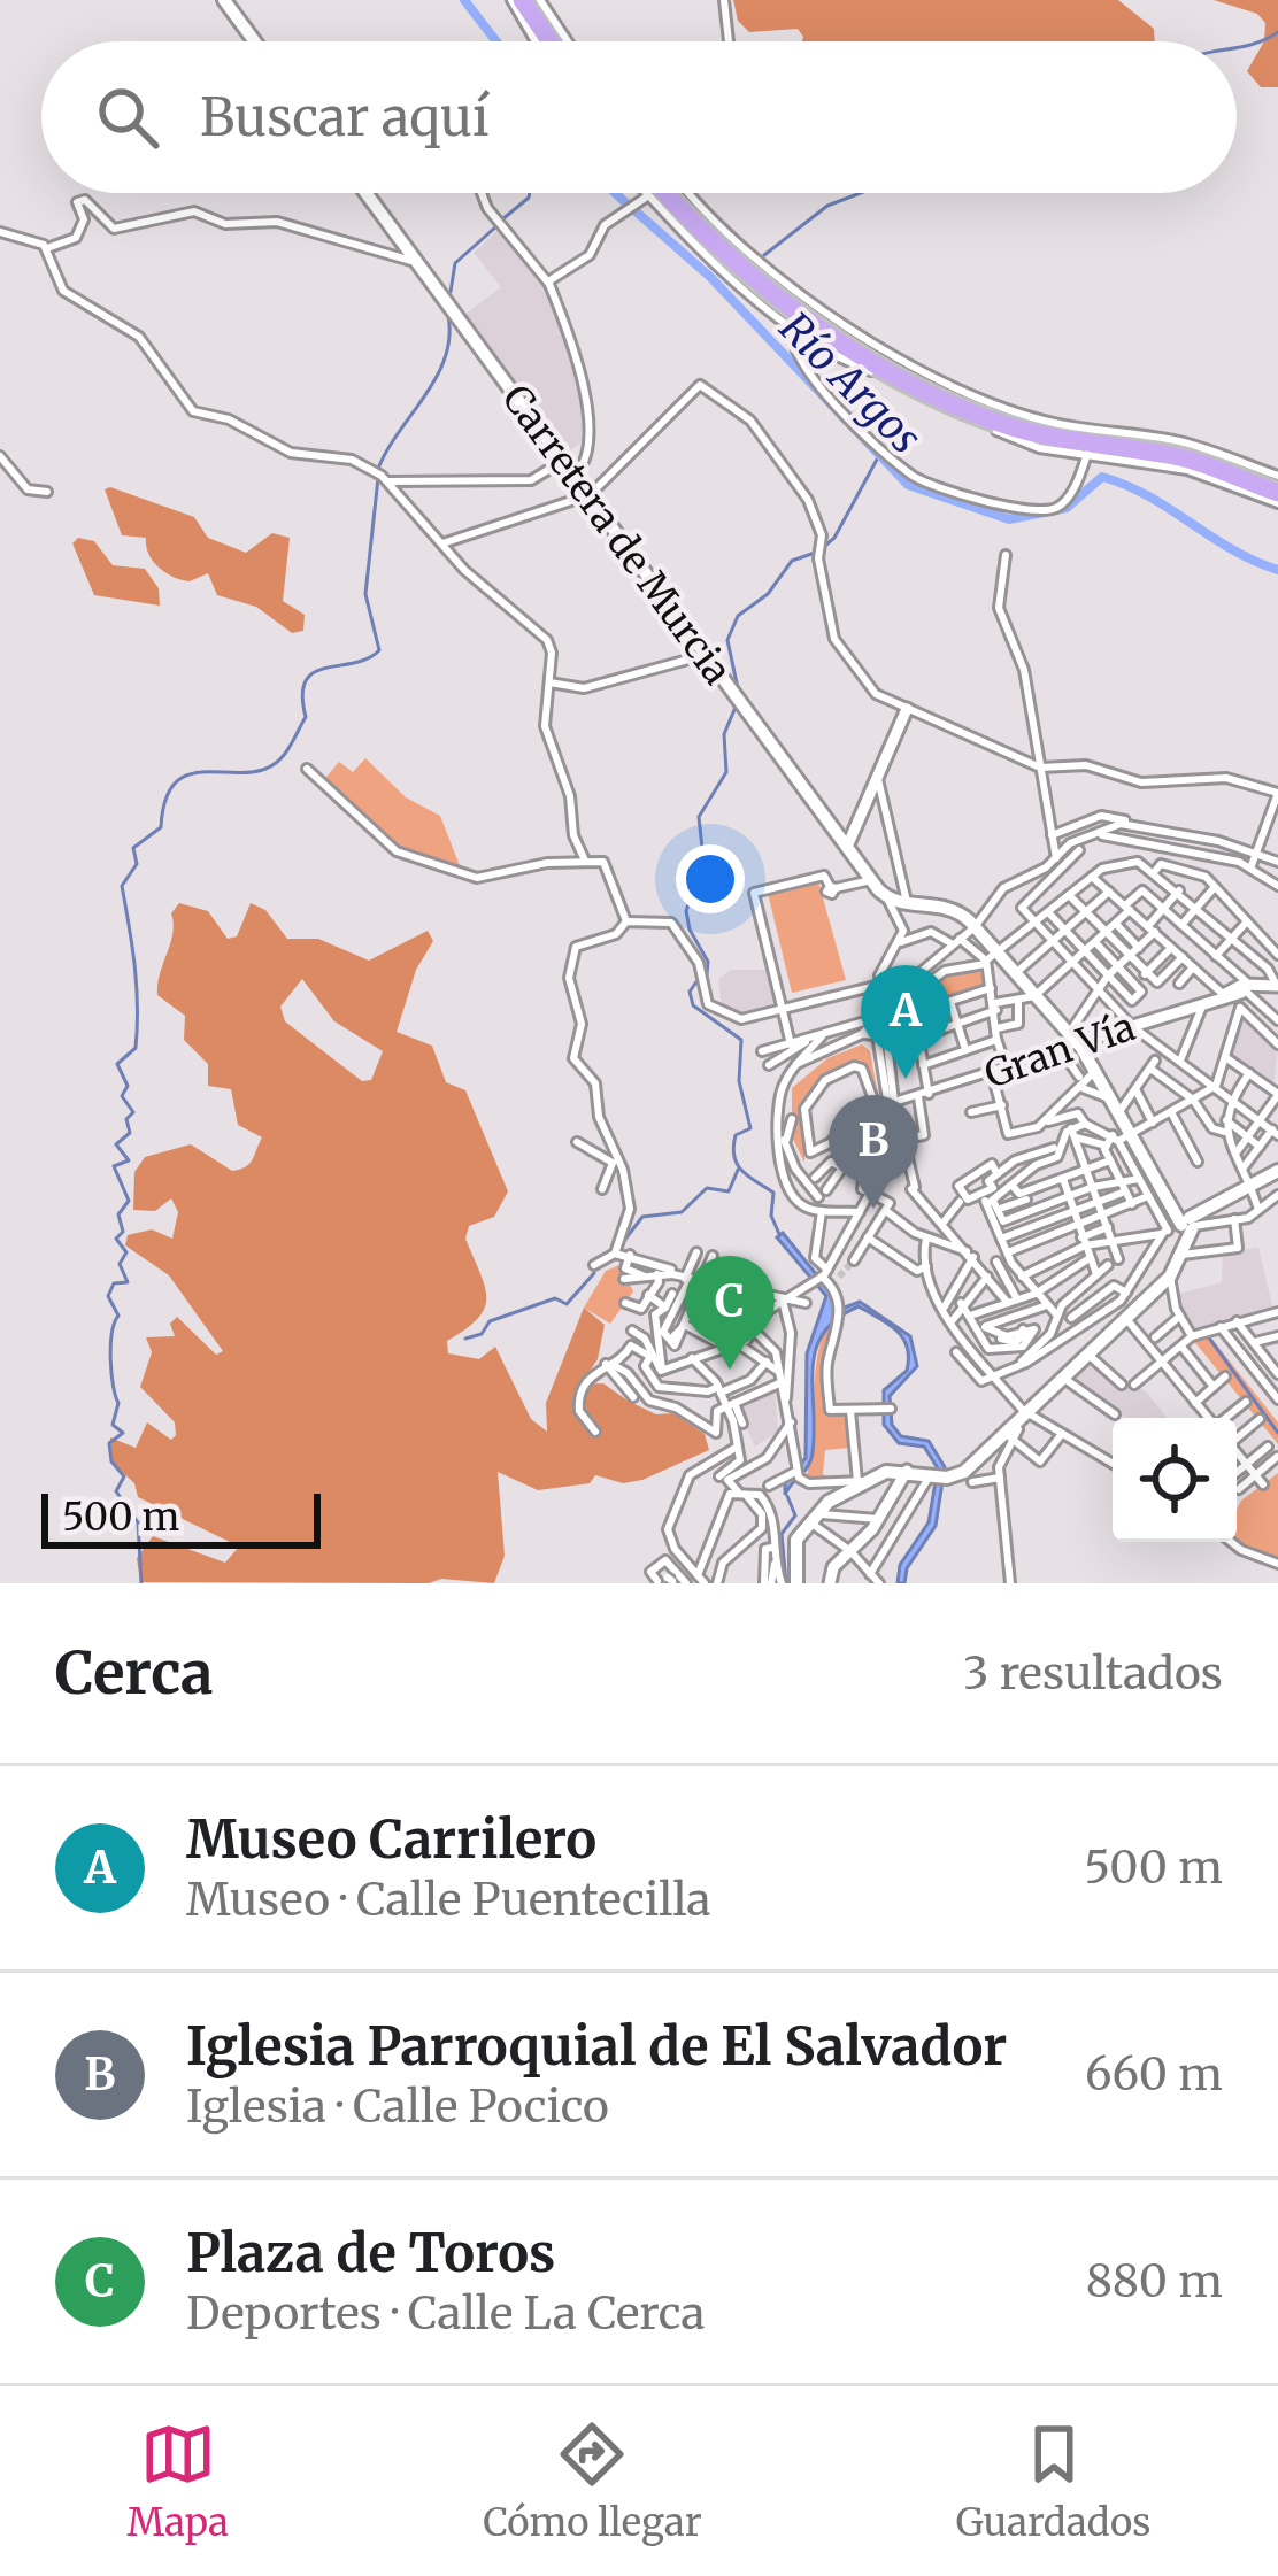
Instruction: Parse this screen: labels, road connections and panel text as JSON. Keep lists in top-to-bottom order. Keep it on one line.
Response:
{"streets":{"main road":["Carretera de Murcia"],"street":["Gran Vía"]},"water":["Río Argos"],"scale_bar":"500 m","page":{"search":"Buscar aquí","pins":["A","B","C"],"scale":"500 m","heading":["Cerca","3 resultados"],"list":[{"mark":"A","name":"Museo Carrilero","note":"Museo · Calle Puentecilla","value":"500 m"},{"mark":"B","name":"Iglesia Parroquial de El Salvador","note":"Iglesia · Calle Pocico","value":"660 m"},{"mark":"C","name":"Plaza de Toros","note":"Deportes · Calle La Cerca","value":"880 m"}],"nav":["Mapa","Cómo llegar","Guardados"]}}
